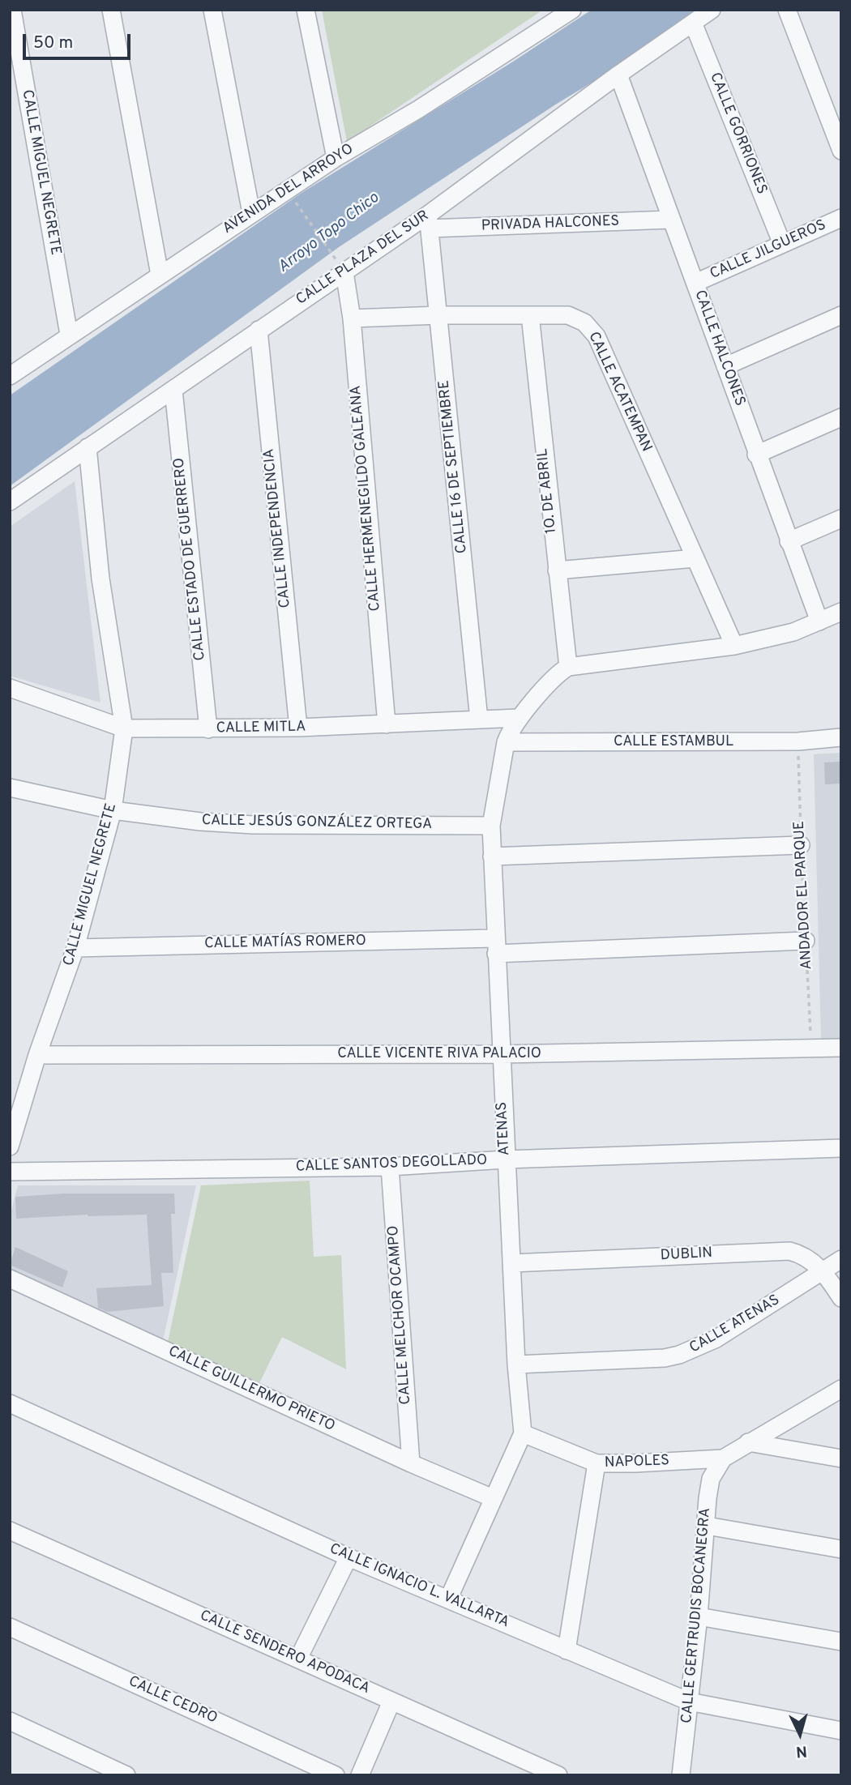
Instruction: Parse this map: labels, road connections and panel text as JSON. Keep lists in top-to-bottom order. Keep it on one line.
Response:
{"streets":{"street":["CALLE GORRIONES","CALLE MIGUEL NEGRETE","AVENIDA DEL ARROYO","PRIVADA HALCONES","CALLE JILGUEROS","CALLE PLAZA DEL SUR","CALLE HALCONES","CALLE ACATEMPAN","CALLE 16 DE SEPTIEMBRE","1O. DE ABRIL","CALLE HERMENEGILDO GALEANA","CALLE INDEPENDENCIA","CALLE ESTADO DE GUERRERO","CALLE MITLA","CALLE ESTAMBUL","CALLE JESÚS GONZÁLEZ ORTEGA","CALLE MATÍAS ROMERO","CALLE VICENTE RIVA PALACIO","ATENAS","CALLE SANTOS DEGOLLADO","DUBLIN","CALLE MELCHOR OCAMPO","CALLE ATENAS","CALLE GUILLERMO PRIETO","NAPOLES","CALLE IGNACIO L. VALLARTA","CALLE GERTRUDIS BOCANEGRA","CALLE SENDERO APODACA","CALLE CEDRO"],"path":["ANDADOR EL PARQUE"]},"crossings":[["CALLE GORRIONES","CALLE JILGUEROS"],["CALLE GORRIONES","CALLE PLAZA DEL SUR"],["CALLE MIGUEL NEGRETE","AVENIDA DEL ARROYO"],["CALLE MIGUEL NEGRETE","CALLE PLAZA DEL SUR"],["CALLE MIGUEL NEGRETE","CALLE MITLA"],["CALLE MIGUEL NEGRETE","CALLE JESÚS GONZÁLEZ ORTEGA"],["CALLE MIGUEL NEGRETE","CALLE MATÍAS ROMERO"],["CALLE MIGUEL NEGRETE","CALLE VICENTE RIVA PALACIO"],["PRIVADA HALCONES","CALLE PLAZA DEL SUR"],["PRIVADA HALCONES","CALLE HALCONES"],["PRIVADA HALCONES","CALLE 16 DE SEPTIEMBRE"],["CALLE JILGUEROS","CALLE HALCONES"],["CALLE PLAZA DEL SUR","CALLE HALCONES"],["CALLE PLAZA DEL SUR","CALLE 16 DE SEPTIEMBRE"],["CALLE PLAZA DEL SUR","CALLE HERMENEGILDO GALEANA"],["CALLE PLAZA DEL SUR","CALLE INDEPENDENCIA"],["CALLE PLAZA DEL SUR","CALLE ESTADO DE GUERRERO"],["CALLE ACATEMPAN","CALLE 16 DE SEPTIEMBRE"],["CALLE ACATEMPAN","1O. DE ABRIL"],["CALLE ACATEMPAN","CALLE HERMENEGILDO GALEANA"],["CALLE 16 DE SEPTIEMBRE","CALLE MITLA"],["1O. DE ABRIL","ATENAS"],["CALLE HERMENEGILDO GALEANA","CALLE MITLA"],["CALLE INDEPENDENCIA","CALLE MITLA"],["CALLE ESTADO DE GUERRERO","CALLE MITLA"],["CALLE MITLA","ATENAS"],["CALLE ESTAMBUL","ANDADOR EL PARQUE"],["CALLE ESTAMBUL","ATENAS"],["CALLE JESÚS GONZÁLEZ ORTEGA","ATENAS"],["ANDADOR EL PARQUE","CALLE MATÍAS ROMERO"],["ANDADOR EL PARQUE","CALLE VICENTE RIVA PALACIO"],["CALLE MATÍAS ROMERO","ATENAS"],["CALLE VICENTE RIVA PALACIO","ATENAS"],["ATENAS","CALLE SANTOS DEGOLLADO"],["ATENAS","DUBLIN"],["ATENAS","CALLE ATENAS"],["ATENAS","NAPOLES"],["CALLE SANTOS DEGOLLADO","CALLE MELCHOR OCAMPO"],["DUBLIN","CALLE ATENAS"],["CALLE MELCHOR OCAMPO","CALLE GUILLERMO PRIETO"],["NAPOLES","CALLE GERTRUDIS BOCANEGRA"],["CALLE IGNACIO L. VALLARTA","CALLE GERTRUDIS BOCANEGRA"]],"water":["Arroyo Topo Chico"],"scale_bar":"50 m","north":"bottom"}
